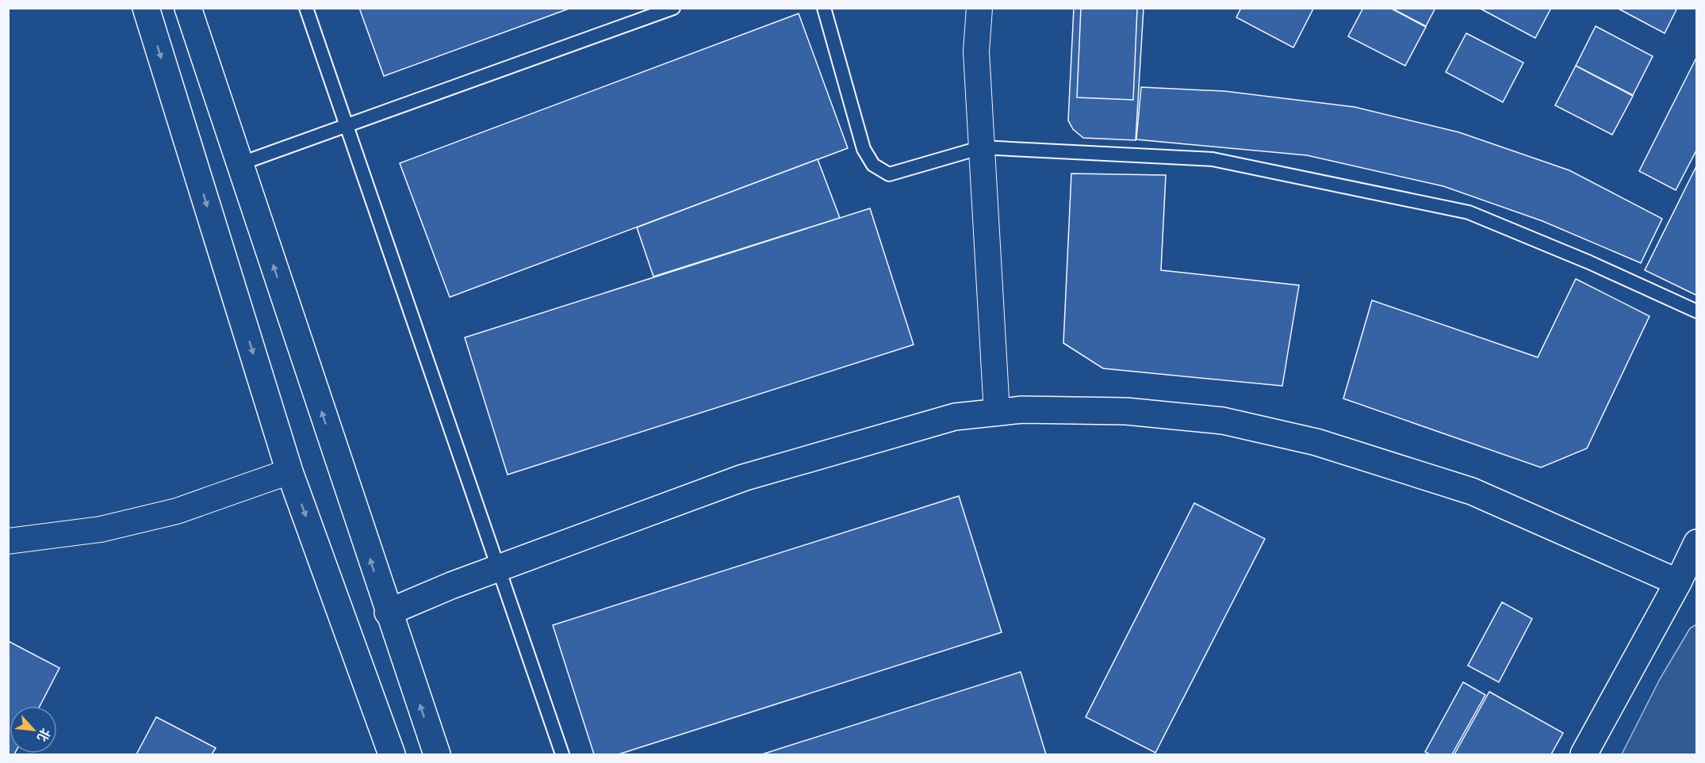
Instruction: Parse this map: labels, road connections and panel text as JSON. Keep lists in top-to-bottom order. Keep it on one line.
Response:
{"north":"bottom right"}
